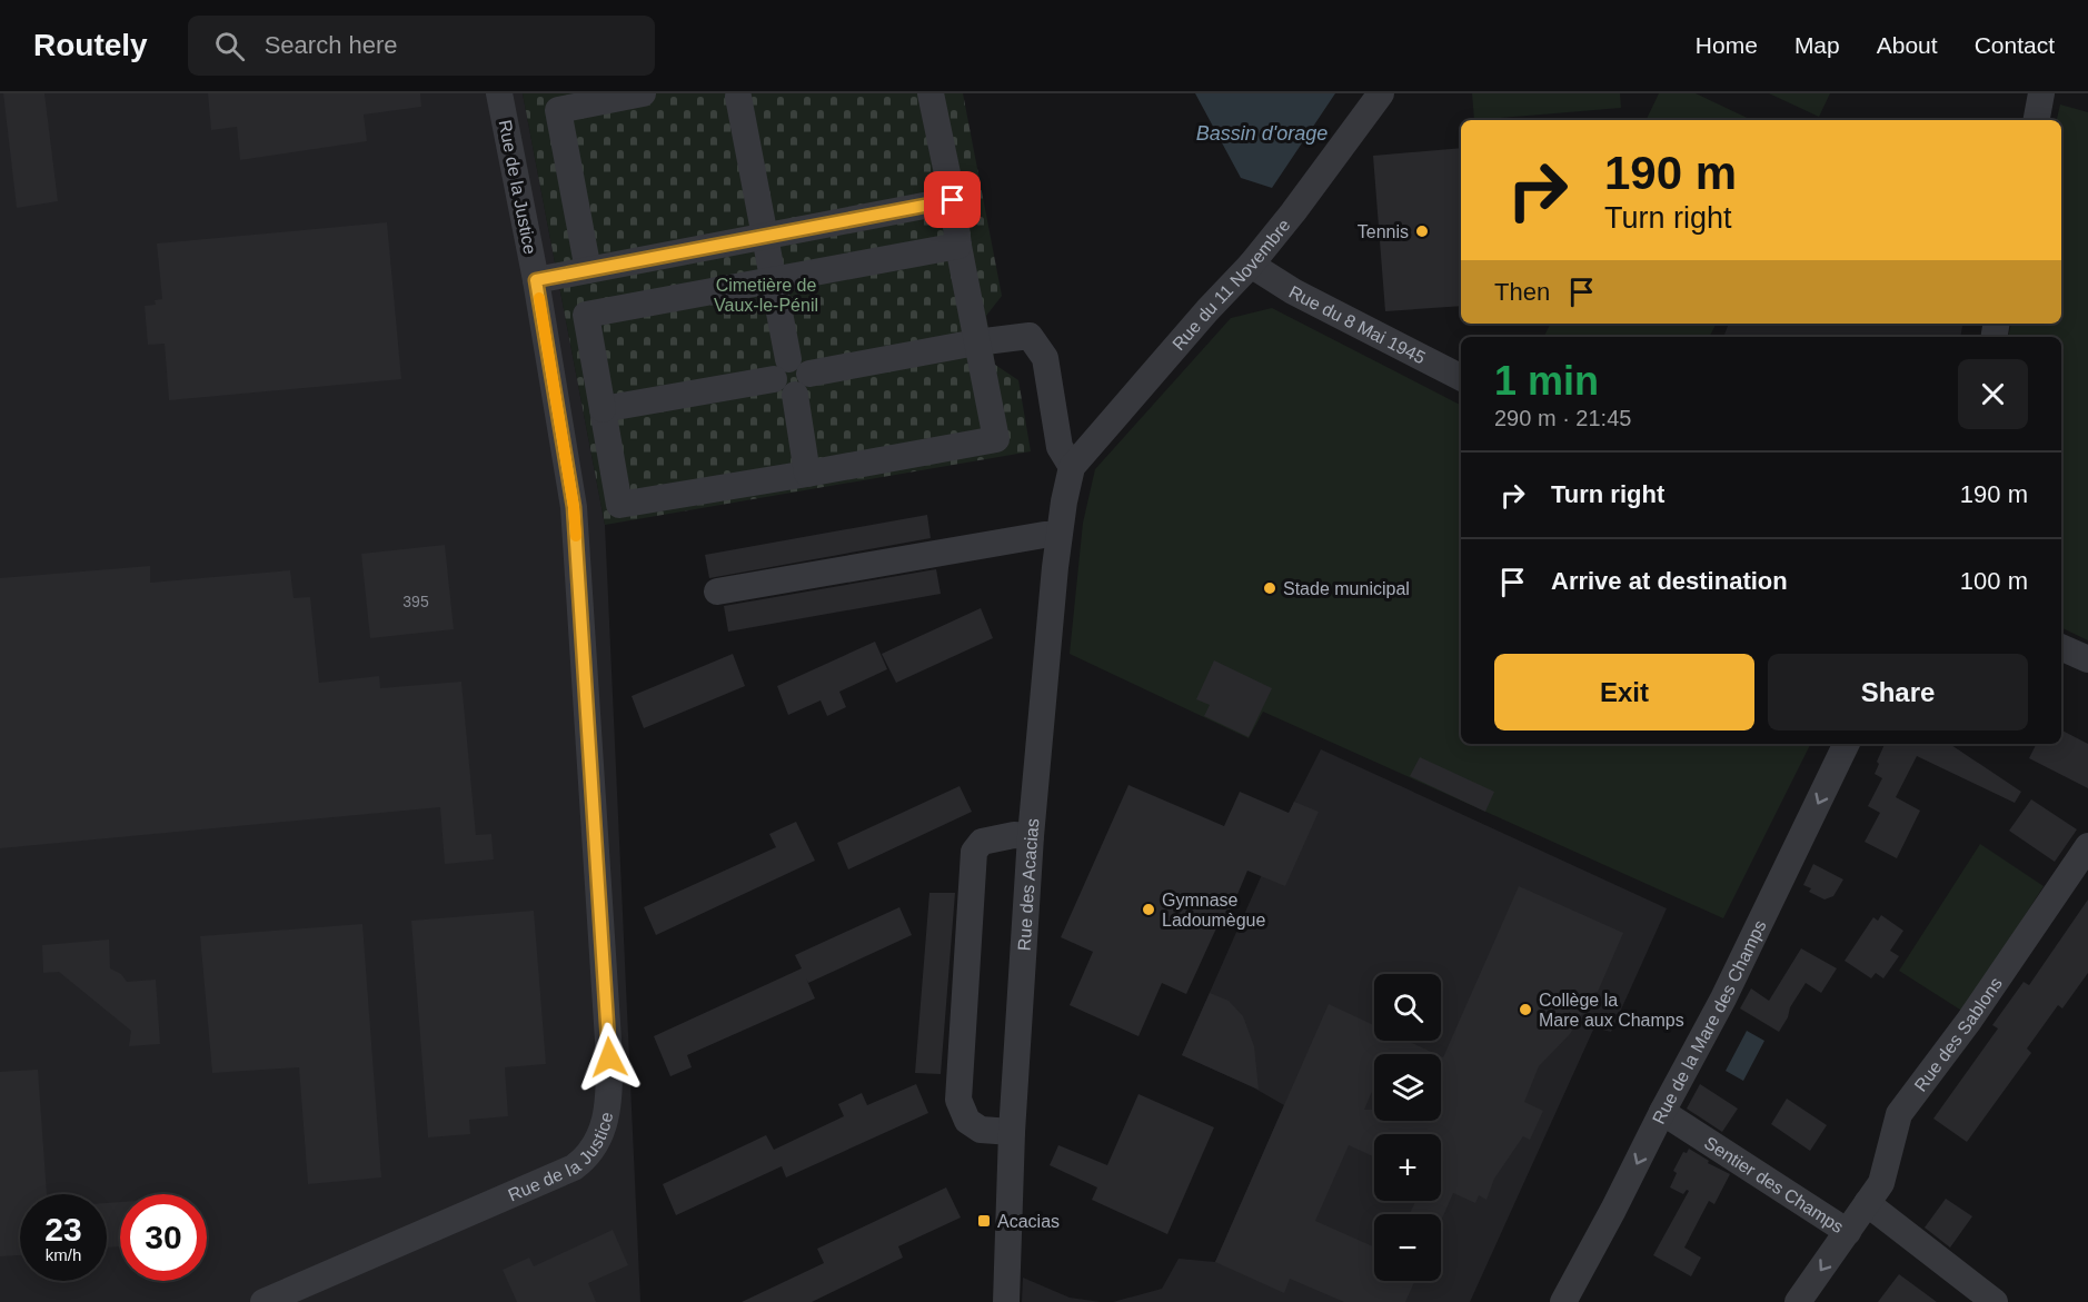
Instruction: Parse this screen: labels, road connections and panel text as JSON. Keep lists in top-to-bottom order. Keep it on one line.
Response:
{"streets":{"street":["Rue de la Justice","Rue du 11 Novembre","Rue du 8 Mai 1945","Rue des Acacias","Rue de la Mare des Champs","Rue des Sablons","Sentier des Champs"]},"crossings":[["Rue du 11 Novembre","Rue du 8 Mai 1945"],["Rue du 11 Novembre","Rue des Acacias"],["Rue de la Mare des Champs","Sentier des Champs"],["Rue des Sablons","Sentier des Champs"]],"one_way":["Rue de la Mare des Champs"],"water":["Bassin d'orage"],"parks":["Cimetière de Vaux-le-Pénil"],"places":{"other":["Tennis","Stade municipal","Gymnase Ladoumègue","Collège la Mare aux Champs"],"transit":["Acacias"]},"house_numbers":["395"],"page":{"header":"Routely","search":"Search here","nav":["Home","Map","About","Contact"],"turn":["190 m","Turn right"],"then":"Then","heading":["1 min","290 m · 21:45"],"list":[{"name":"Turn right","value":"190 m"},{"name":"Arrive at destination","value":"100 m"}],"buttons":["Exit","Share"],"map_buttons":["+","−"],"speed":"23 km/h","limit":"30"}}
